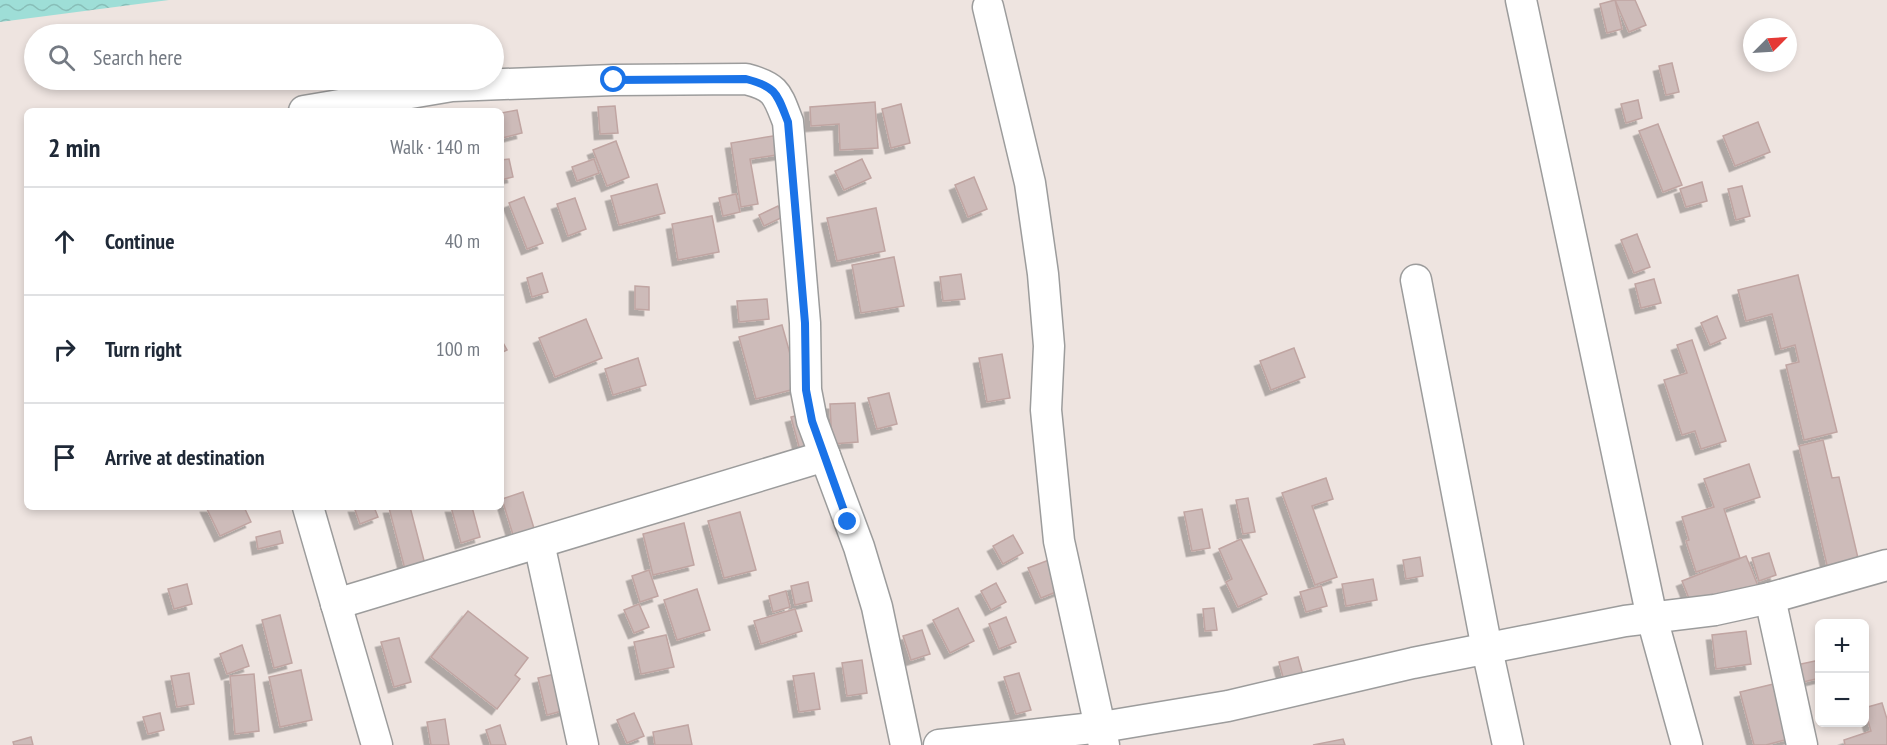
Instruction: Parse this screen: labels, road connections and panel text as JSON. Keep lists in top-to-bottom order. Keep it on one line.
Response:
{"north":"top right","page":{"search":"Search here","heading":["2 min","Walk · 140 m"],"list":[["Continue","40 m"],["Turn right","100 m"],"Arrive at destination"],"map_buttons":["+","−"]}}
